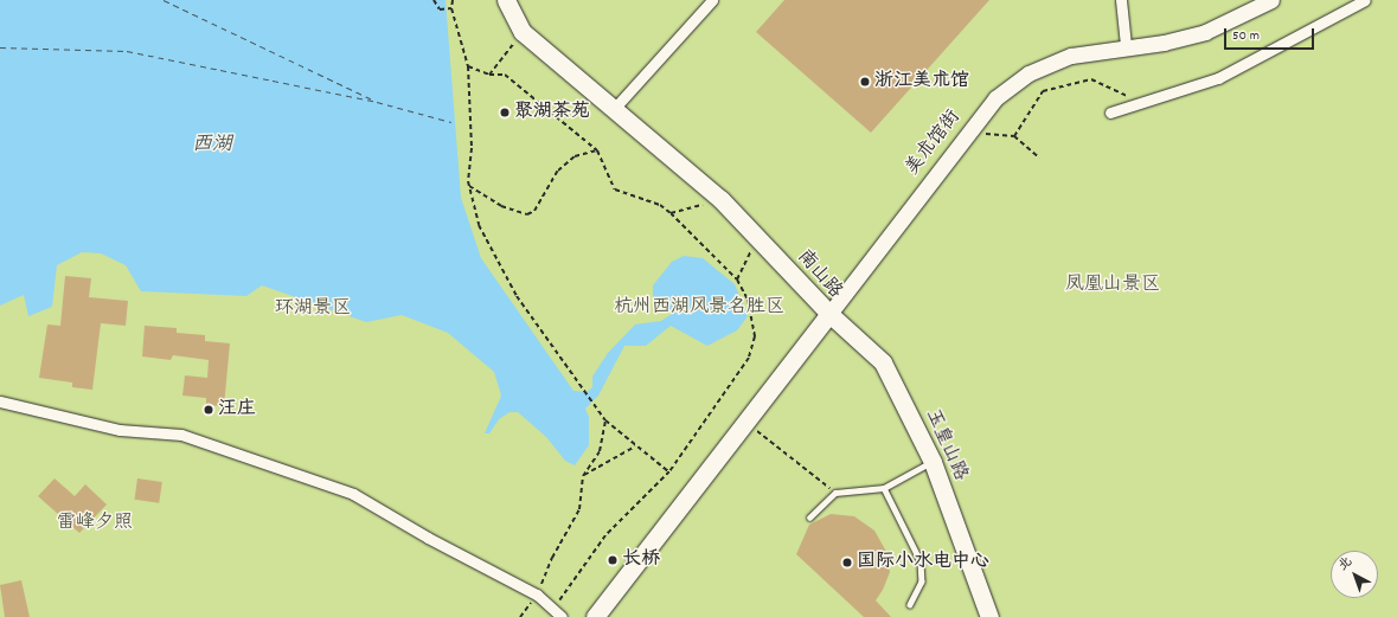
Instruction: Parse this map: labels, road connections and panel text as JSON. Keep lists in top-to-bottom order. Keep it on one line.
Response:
{"streets":{"main road":["南山路","玉皇山路"],"street":["美术馆街"]},"crossings":[["美术馆街","南山路"],["美术馆街","玉皇山路"],["南山路","玉皇山路"]],"water":["西湖"],"parks":["凤凰山景区","杭州西湖风景名胜区","环湖景区","雷峰夕照"],"places":["浙江美术馆","聚湖茶苑","汪庄","长桥","国际小水电中心"],"scale_bar":"50 m","north":"top left"}
